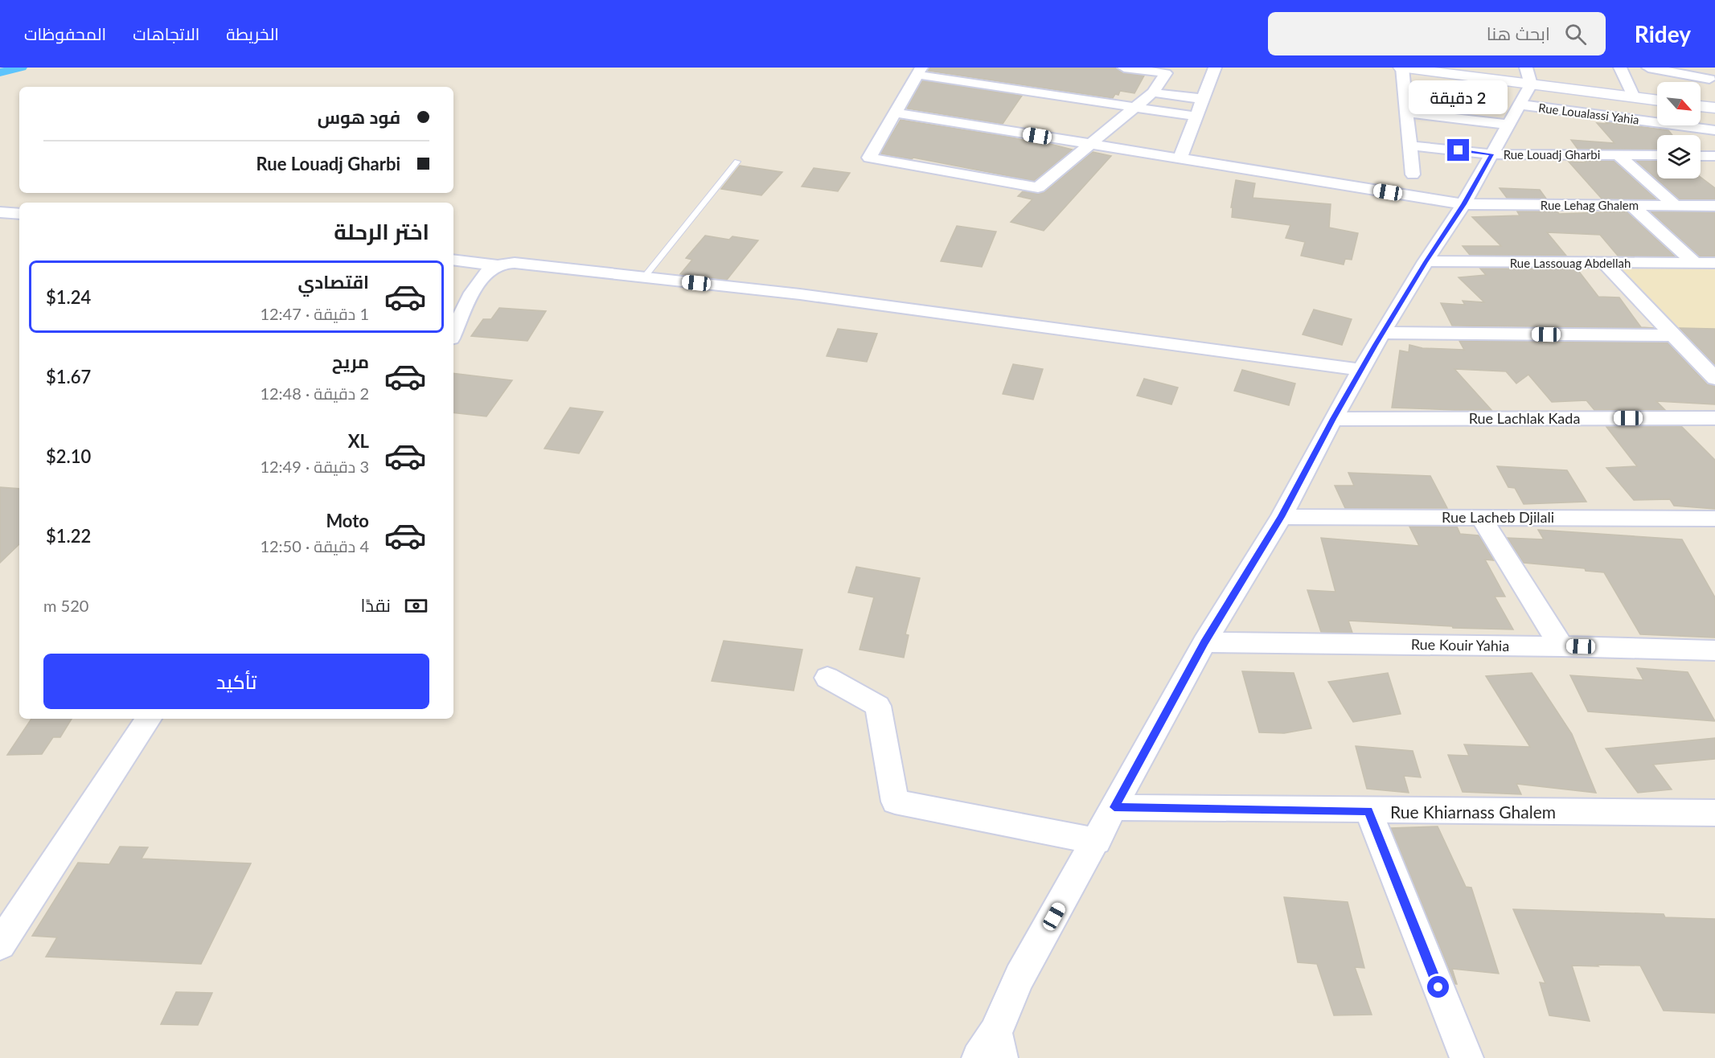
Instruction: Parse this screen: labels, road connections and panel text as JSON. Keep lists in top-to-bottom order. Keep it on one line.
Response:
{"streets":{"street":["Rue Loualassi Yahia","Rue Louadj Gharbi","Rue Lehag Ghalem","Rue Lassouag Abdellah","Rue Lachlak Kada","Rue Lacheb Djilali","Rue Kouir Yahia","Rue Khiarnass Ghalem"]},"north":"bottom right","page":{"header":"Ridey","search":"ابحث هنا","nav":["الخريطة","الاتجاهات","المحفوظات"],"bubble":"2 دقيقة","banner":["فود هوس","Rue Louadj Gharbi"],"heading":"اختر الرحلة","list":[{"name":"اقتصادي","note":"1 دقيقة · 12:47","value":"$1.24"},{"name":"مريح","note":"2 دقيقة · 12:48","value":"$1.67"},{"name":"XL","note":"3 دقيقة · 12:49","value":"$2.10"},{"name":"Moto","note":"4 دقيقة · 12:50","value":"$1.22"}],"pay":["نقدًا","520 m"],"buttons":"تأكيد"}}
